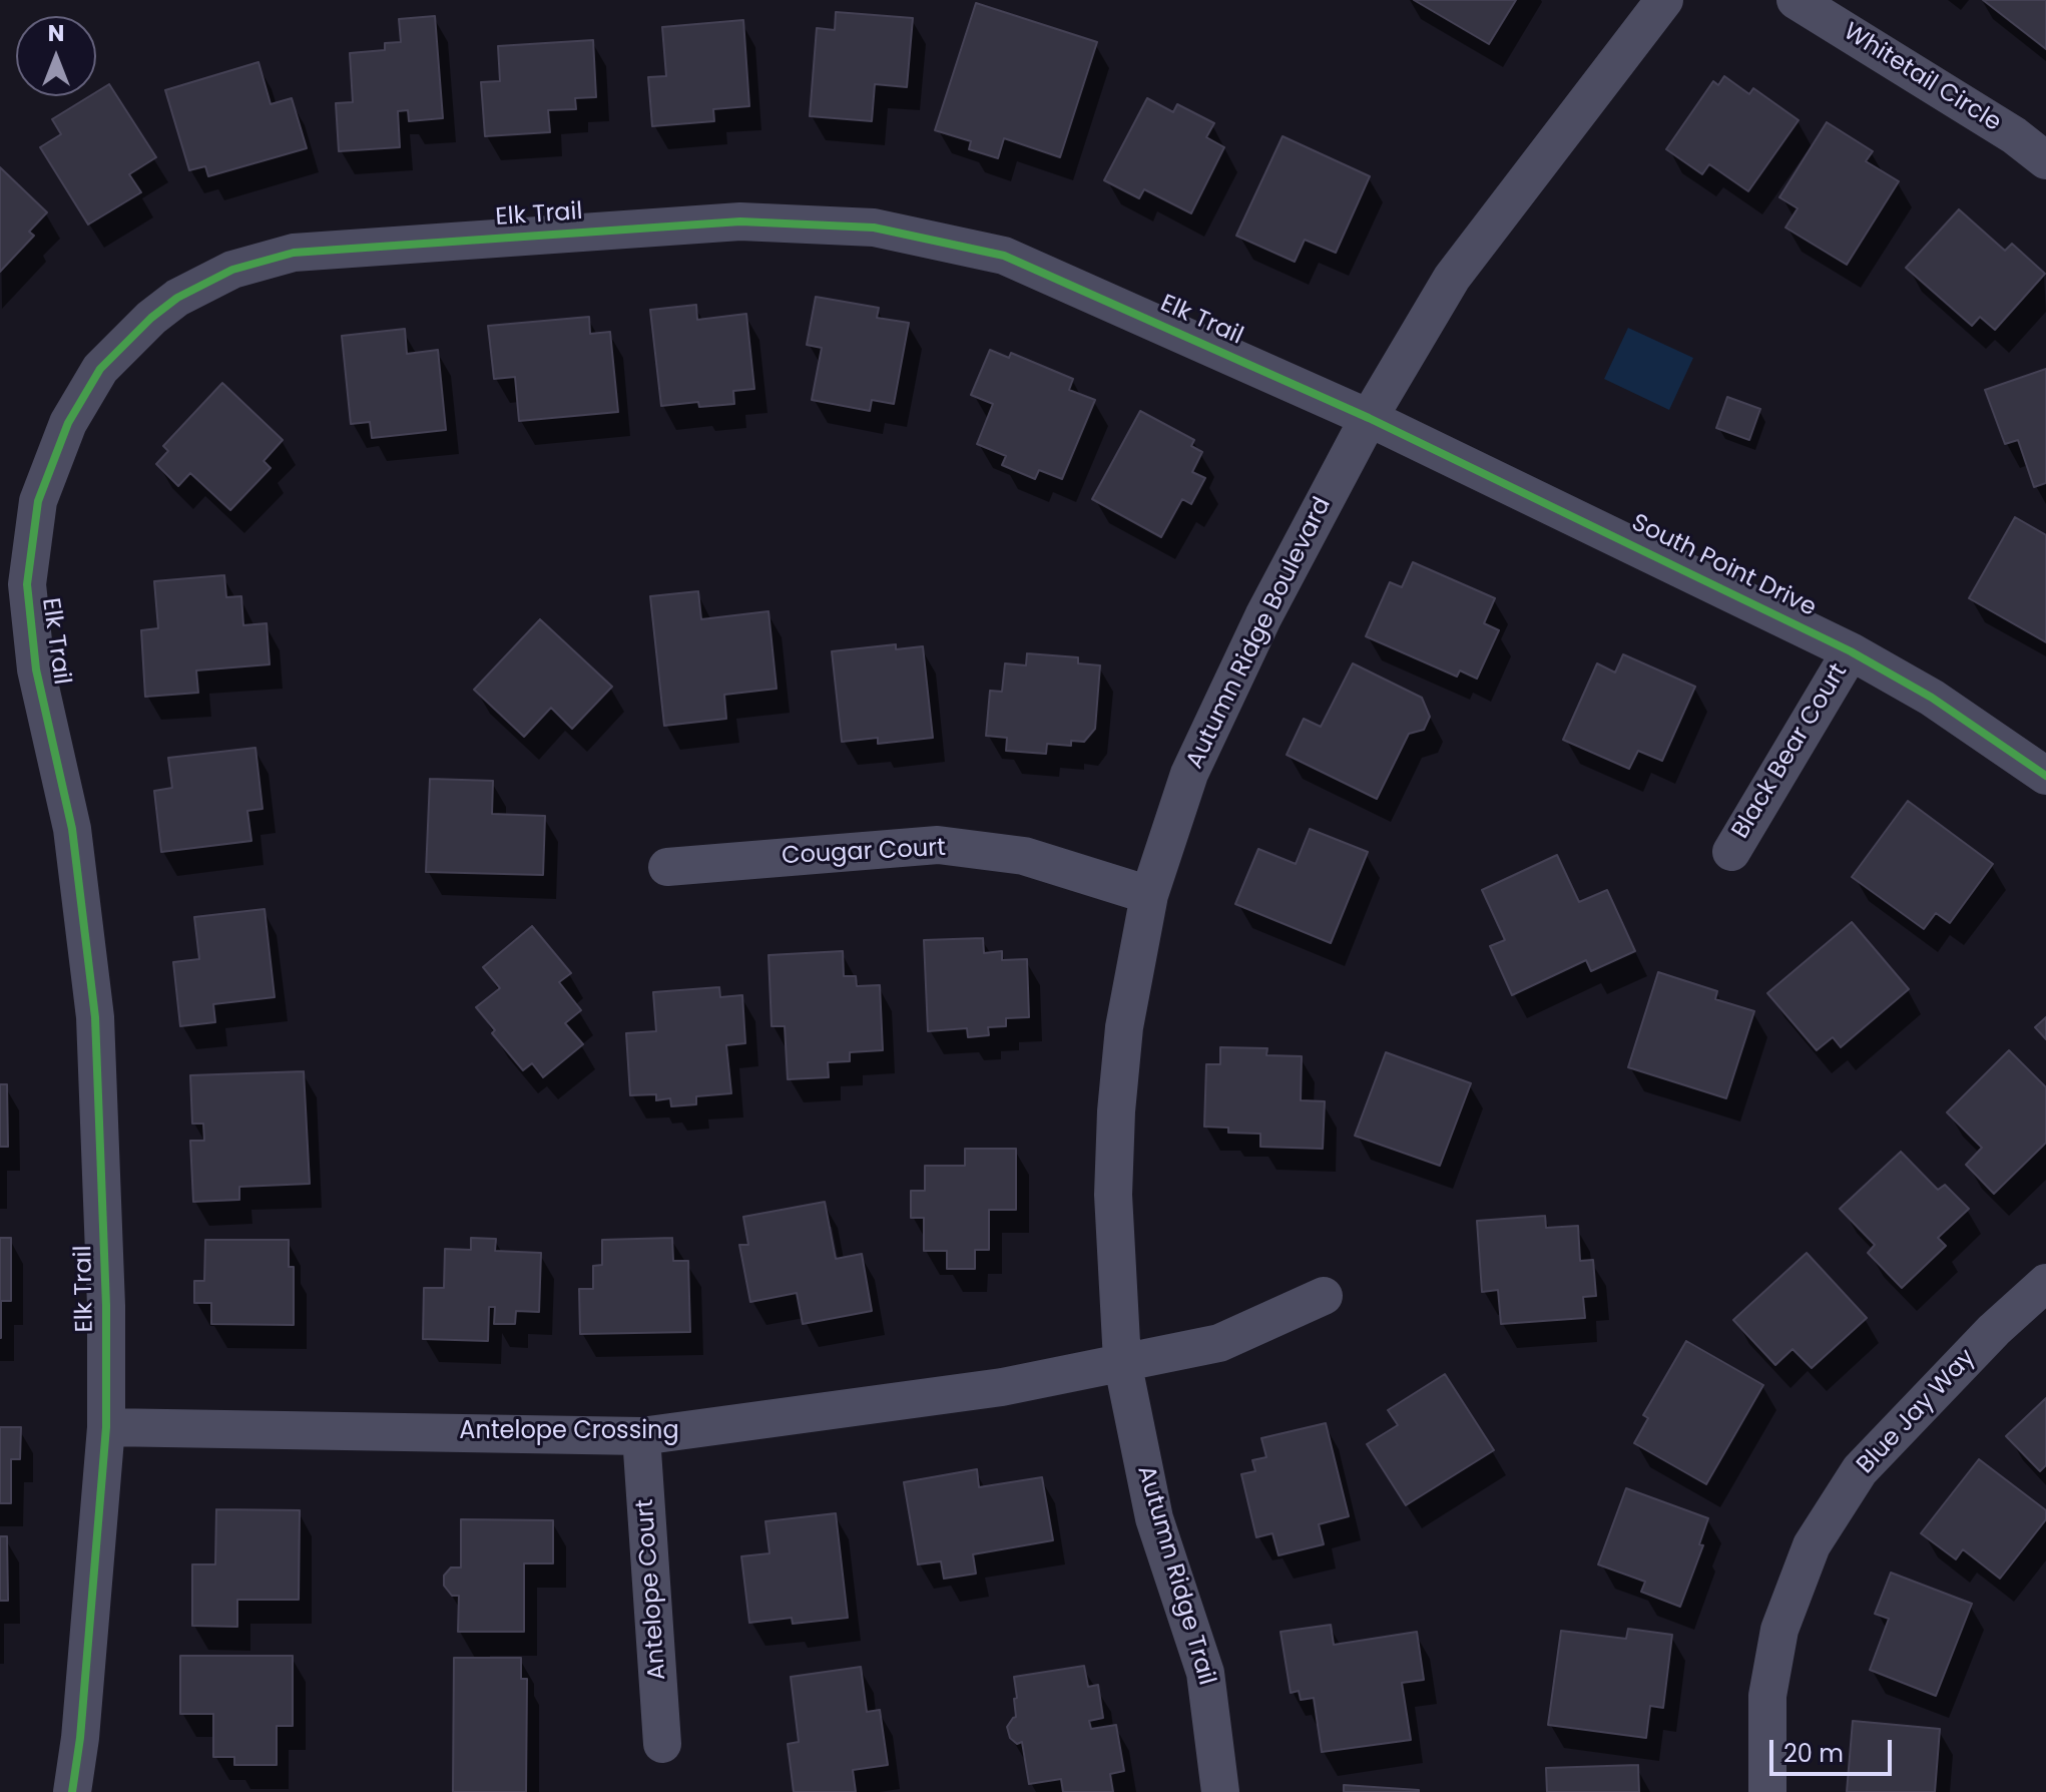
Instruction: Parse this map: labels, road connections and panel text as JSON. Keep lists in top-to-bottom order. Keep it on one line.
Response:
{"streets":{"street":["Whitetail Circle","Elk Trail","South Point Drive","Autumn Ridge Boulevard","Black Bear Court","Cougar Court","Blue Jay Way","Antelope Crossing","Autumn Ridge Trail","Antelope Court"]},"crossings":[["Elk Trail","South Point Drive"],["Elk Trail","Autumn Ridge Boulevard"],["Elk Trail","Antelope Crossing"],["South Point Drive","Autumn Ridge Boulevard"],["South Point Drive","Black Bear Court"],["Autumn Ridge Boulevard","Cougar Court"],["Autumn Ridge Boulevard","Antelope Crossing"],["Autumn Ridge Boulevard","Autumn Ridge Trail"],["Antelope Crossing","Autumn Ridge Trail"],["Antelope Crossing","Antelope Court"]],"scale_bar":"20 m","north":"top"}
